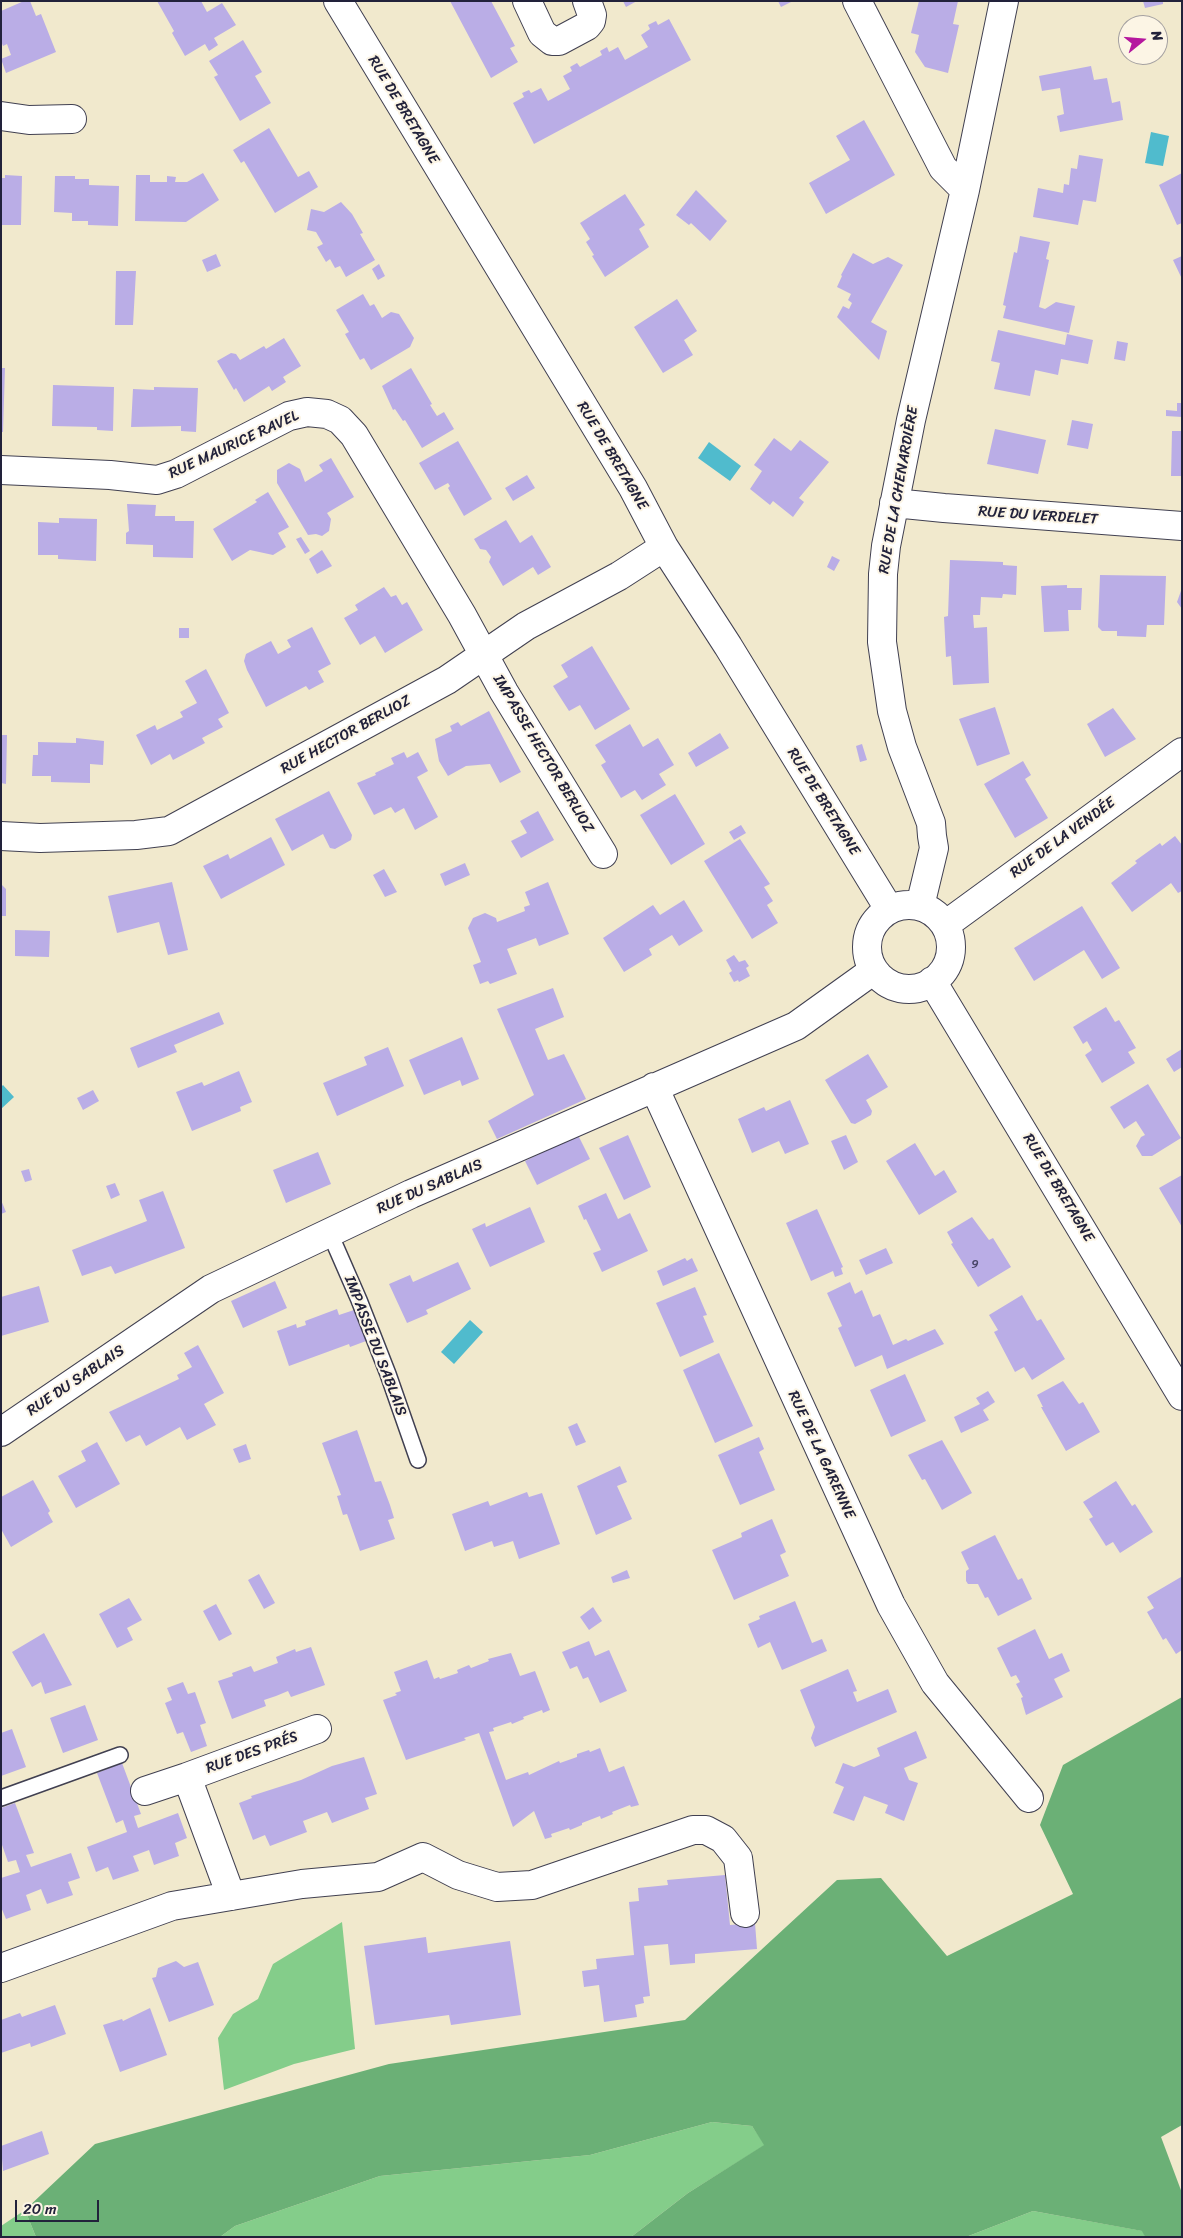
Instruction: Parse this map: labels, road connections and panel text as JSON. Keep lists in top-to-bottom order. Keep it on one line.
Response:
{"streets":{"street":["RUE DE BRETAGNE","RUE MAURICE RAVEL","RUE DE LA CHENARDIÈRE","RUE DU VERDELET","RUE HECTOR BERLIOZ","IMPASSE HECTOR BERLIOZ","RUE DE LA VENDÉE","RUE DU SABLAIS","RUE DE LA GARENNE","RUE DES PRÉS"],"lane":["IMPASSE DU SABLAIS"]},"crossings":[["RUE DE BRETAGNE","RUE DE LA CHENARDIÈRE"],["RUE DE BRETAGNE","RUE HECTOR BERLIOZ"],["RUE DE BRETAGNE","RUE DE LA VENDÉE"],["RUE DE BRETAGNE","RUE DU SABLAIS"],["RUE MAURICE RAVEL","RUE HECTOR BERLIOZ"],["RUE MAURICE RAVEL","IMPASSE HECTOR BERLIOZ"],["RUE DE LA CHENARDIÈRE","RUE DU VERDELET"],["RUE DE LA CHENARDIÈRE","RUE DE LA VENDÉE"],["RUE DE LA CHENARDIÈRE","RUE DU SABLAIS"],["RUE HECTOR BERLIOZ","IMPASSE HECTOR BERLIOZ"],["RUE DE LA VENDÉE","RUE DU SABLAIS"],["RUE DU SABLAIS","IMPASSE DU SABLAIS"],["RUE DU SABLAIS","RUE DE LA GARENNE"]],"house_numbers":["9"],"scale_bar":"20 m","north":"right"}
